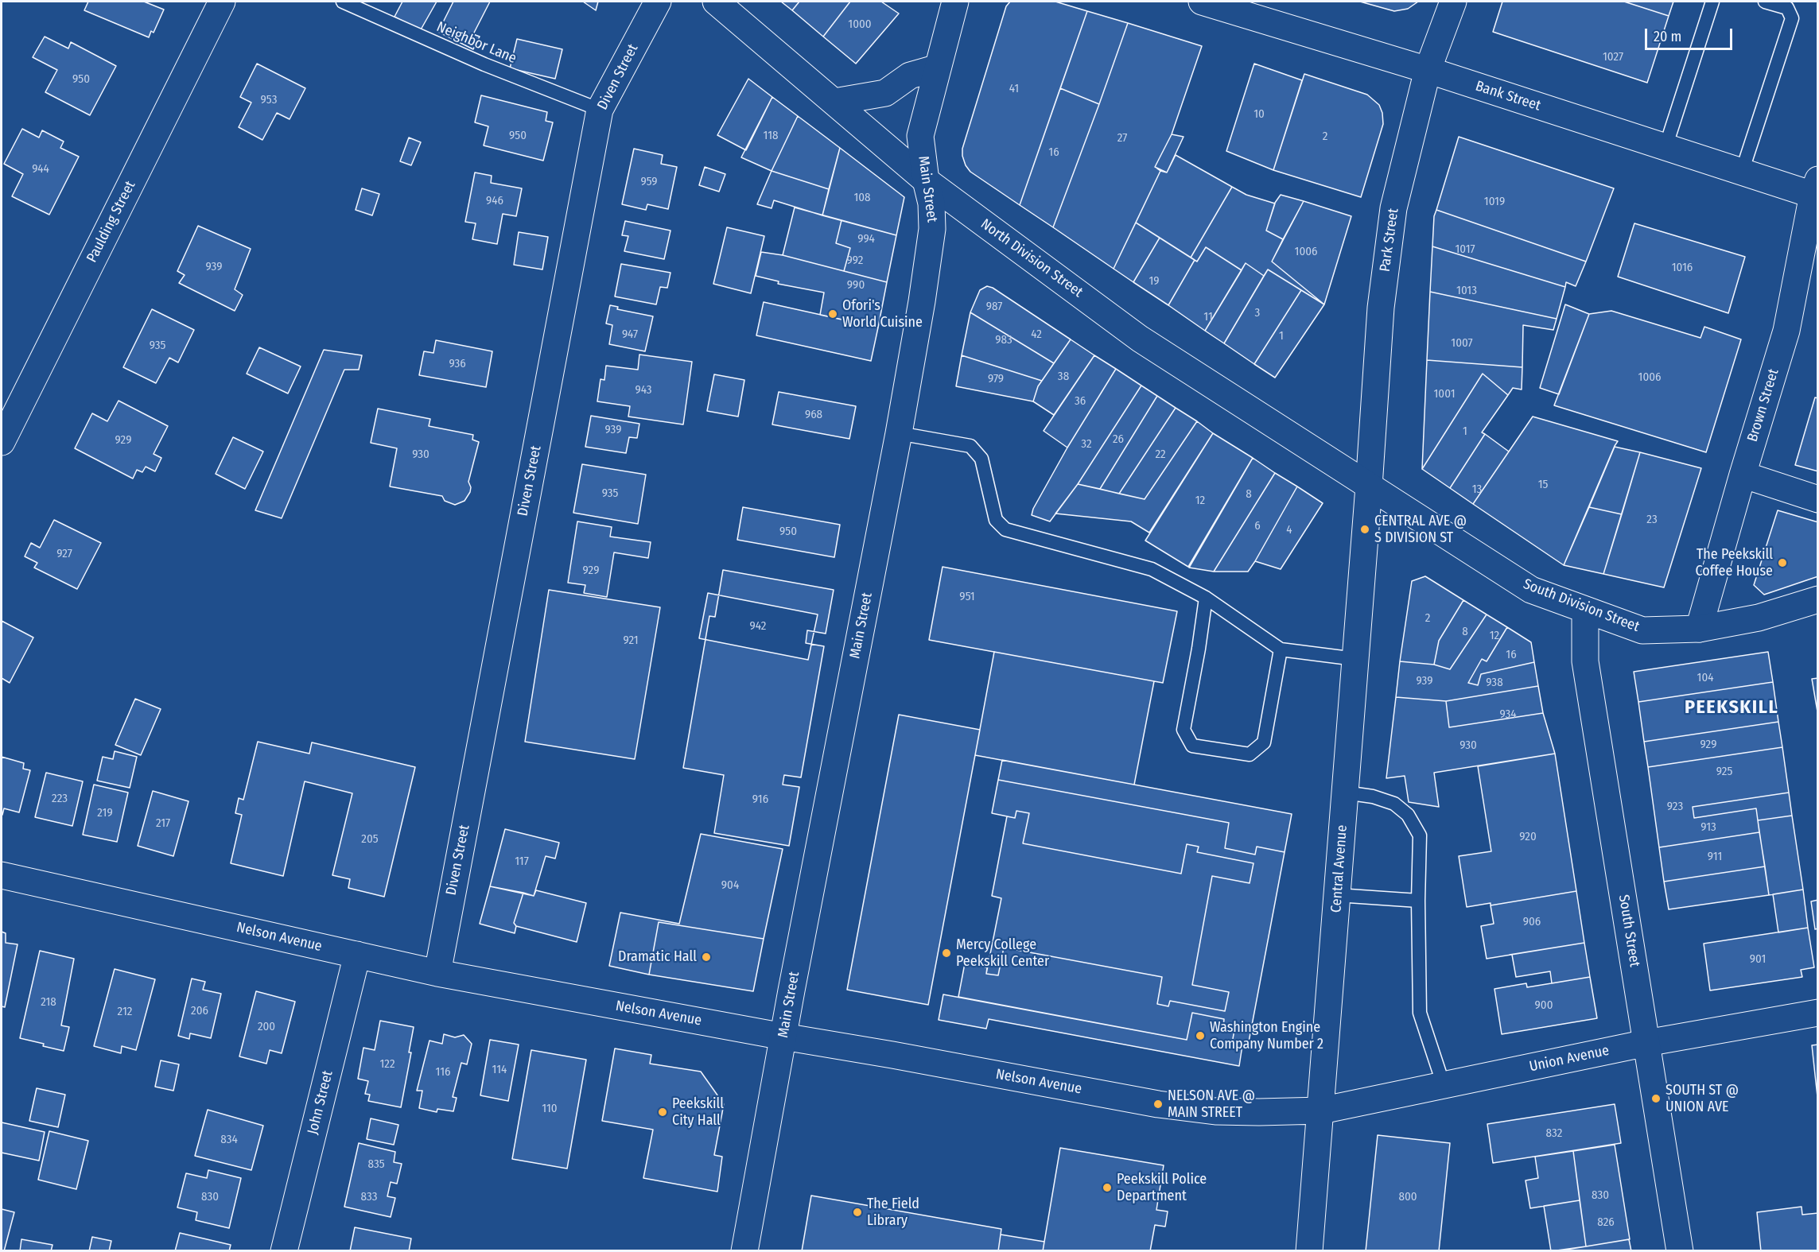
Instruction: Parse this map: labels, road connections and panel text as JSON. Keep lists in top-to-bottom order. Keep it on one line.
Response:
{"streets":{"street":["Diven Street","Bank Street","Main Street","Paulding Street","Park Street","North Division Street","Brown Street","South Division Street","Central Avenue","South Street","Nelson Avenue","Union Avenue","John Street"],"lane":["Neighbor Lane"]},"crossings":[["Neighbor Lane","Diven Street"],["Diven Street","Nelson Avenue"],["Bank Street","Park Street"],["Bank Street","Brown Street"],["Main Street","North Division Street"],["Main Street","Nelson Avenue"],["Park Street","North Division Street"],["Park Street","South Division Street"],["Park Street","Central Avenue"],["North Division Street","South Division Street"],["North Division Street","Central Avenue"],["Brown Street","South Division Street"],["South Division Street","Central Avenue"],["South Division Street","South Street"],["Central Avenue","Nelson Avenue"],["Central Avenue","Union Avenue"],["South Street","Union Avenue"],["Nelson Avenue","Union Avenue"],["Nelson Avenue","John Street"]],"districts":["PEEKSKILL"],"places":["Ofori's World Cuisine","CENTRAL AVE @ S DIVISION ST","The Peekskill Coffee House","Mercy College Peekskill Center","Dramatic Hall","Washington Engine Company Number 2","SOUTH ST @ UNION AVE","NELSON AVE @ MAIN STREET","Peekskill City Hall","Peekskill Police Department","The Field Library"],"house_numbers":["1000","1027","950","41","953","10","950","118","2","27","16","944","959","108","946","1019","994","1017","1006","992","939","1016","19","990","1013","987","3","11","947","42","1","983","1007","935","936","38","1006","979","943","1001","36","968","939","1","26","929","32","930","22","15","13","935","8","12","23","6","4","950","927","929","951","2","942","8","12","921","16","104","939","938","934","929","930","925","223","916","923","219","217","913","920","205","911","117","904","906","901","218","900","206","212","200","122","114","116","110","832","834","835","830","830","833","800","826"],"scale_bar":"20 m"}
